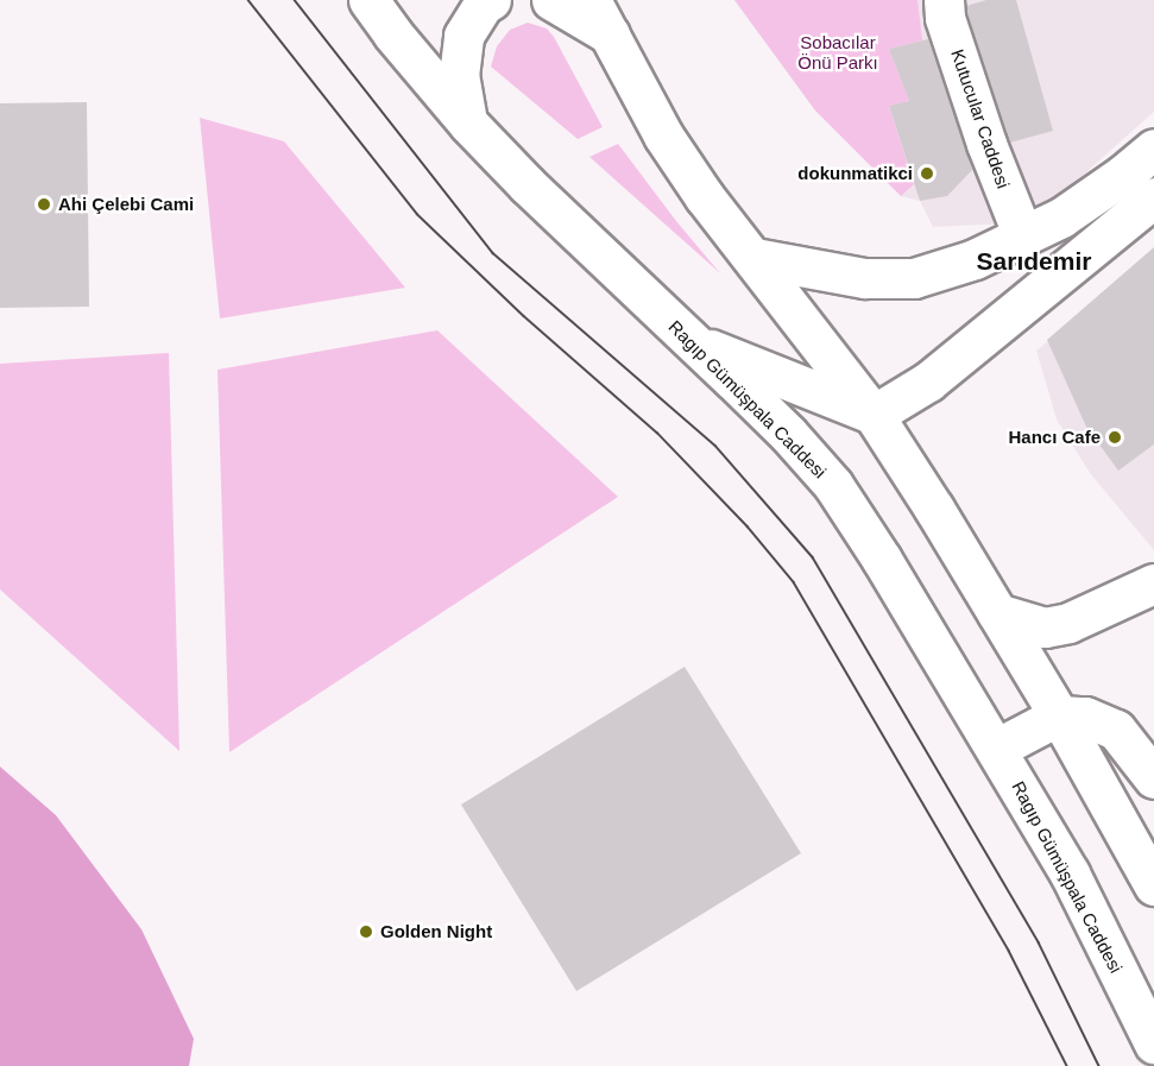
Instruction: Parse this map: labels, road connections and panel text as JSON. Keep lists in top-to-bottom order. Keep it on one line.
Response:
{"streets":{"main road":["Kutucular Caddesi","Ragıp Gümüşpala Caddesi"]},"districts":["Sarıdemir"],"parks":["Sobacılar Önü Parkı"],"places":["dokunmatikci","Ahi Çelebi Cami","Hancı Cafe","Golden Night"]}
